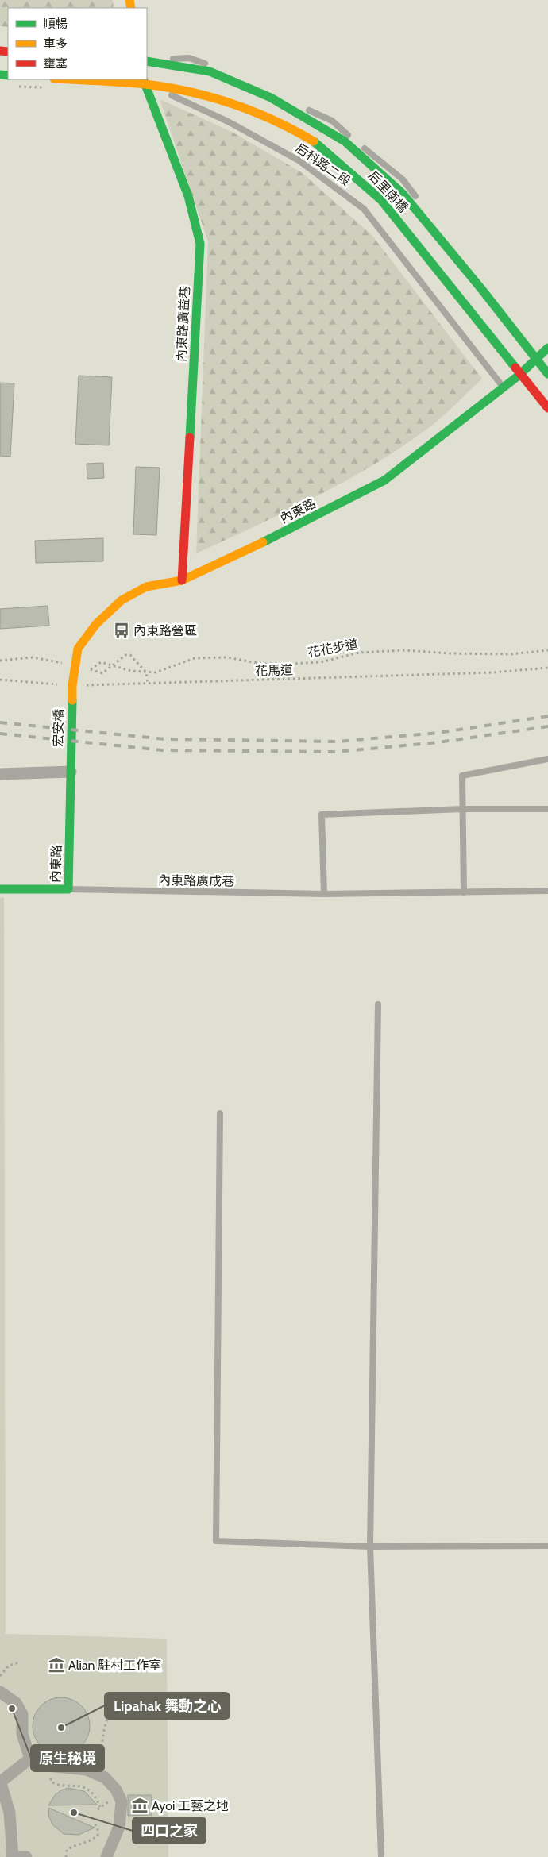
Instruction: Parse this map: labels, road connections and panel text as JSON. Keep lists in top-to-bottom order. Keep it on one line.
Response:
{"streets":{"street":["后科路二段","后里南橋","內東路廣益巷","內東路","宏安橋"],"lane":["內東路廣成巷"],"path":["花花步道","花馬道"]},"crossings":[["后科路二段","后里南橋"],["后科路二段","內東路廣益巷"],["后科路二段","內東路"],["后里南橋","內東路廣益巷"],["內東路廣益巷","內東路"],["內東路","花馬道"],["內東路","宏安橋"],["內東路","內東路廣成巷"],["花馬道","宏安橋"]],"places":{"bus stop":["內東路營區"],"museum":["Alian 駐村工作室","Ayoi 工藝之地"],"other":["原生秘境","Lipahak 舞動之心","四口之家"]},"legend":["順暢","車多","壅塞"]}
